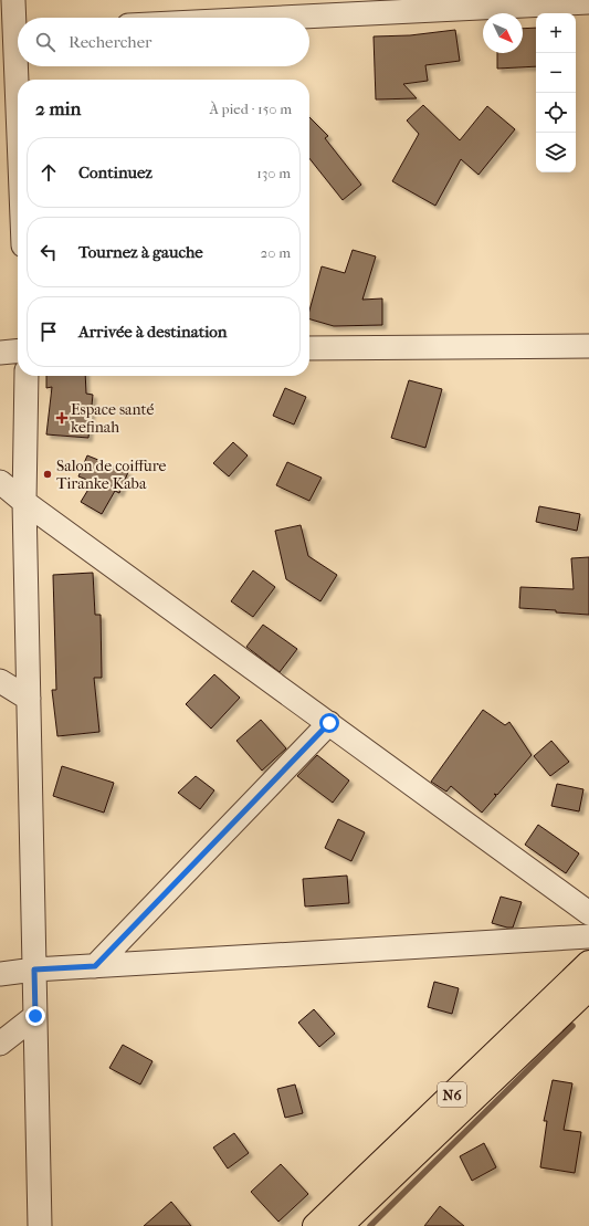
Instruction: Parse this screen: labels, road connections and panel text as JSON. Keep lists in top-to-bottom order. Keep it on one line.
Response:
{"streets":{"highway":["N6"]},"places":{"health":["Espace santé kefinah"],"other":["Salon de coiffure Tiranke Kaba"]},"north":"bottom right","page":{"map_buttons":["+","−"],"search":"Rechercher","heading":["2 min","À pied · 150 m"],"list":[["Continuez","130 m"],["Tournez à gauche","20 m"],"Arrivée à destination"]}}
